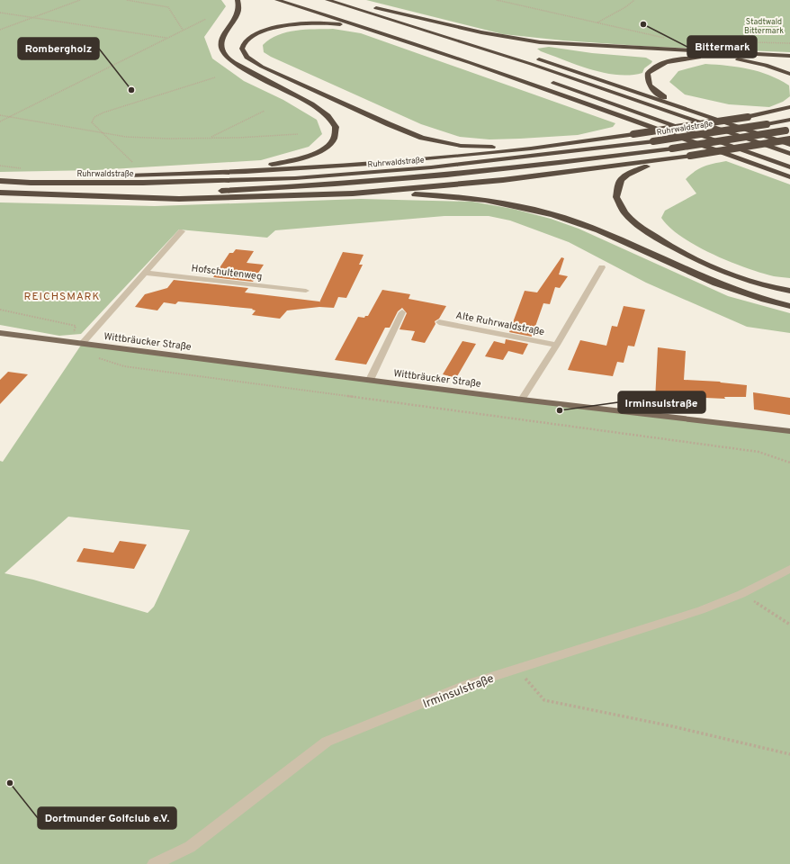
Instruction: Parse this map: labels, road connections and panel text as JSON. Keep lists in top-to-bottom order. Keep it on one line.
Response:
{"streets":{"highway":["Ruhrwaldstraße"],"main road":["Wittbräucker Straße"],"street":["Hofschultenweg","Alte Ruhrwaldstraße","Irminsulstraße"]},"crossings":[["Hofschultenweg","Wittbräucker Straße"]],"districts":["REICHSMARK"],"parks":["Stadtwald Bittermark"],"places":["Bittermark","Rombergholz","Irminsulstraße","Dortmunder Golfclub e.V."]}
